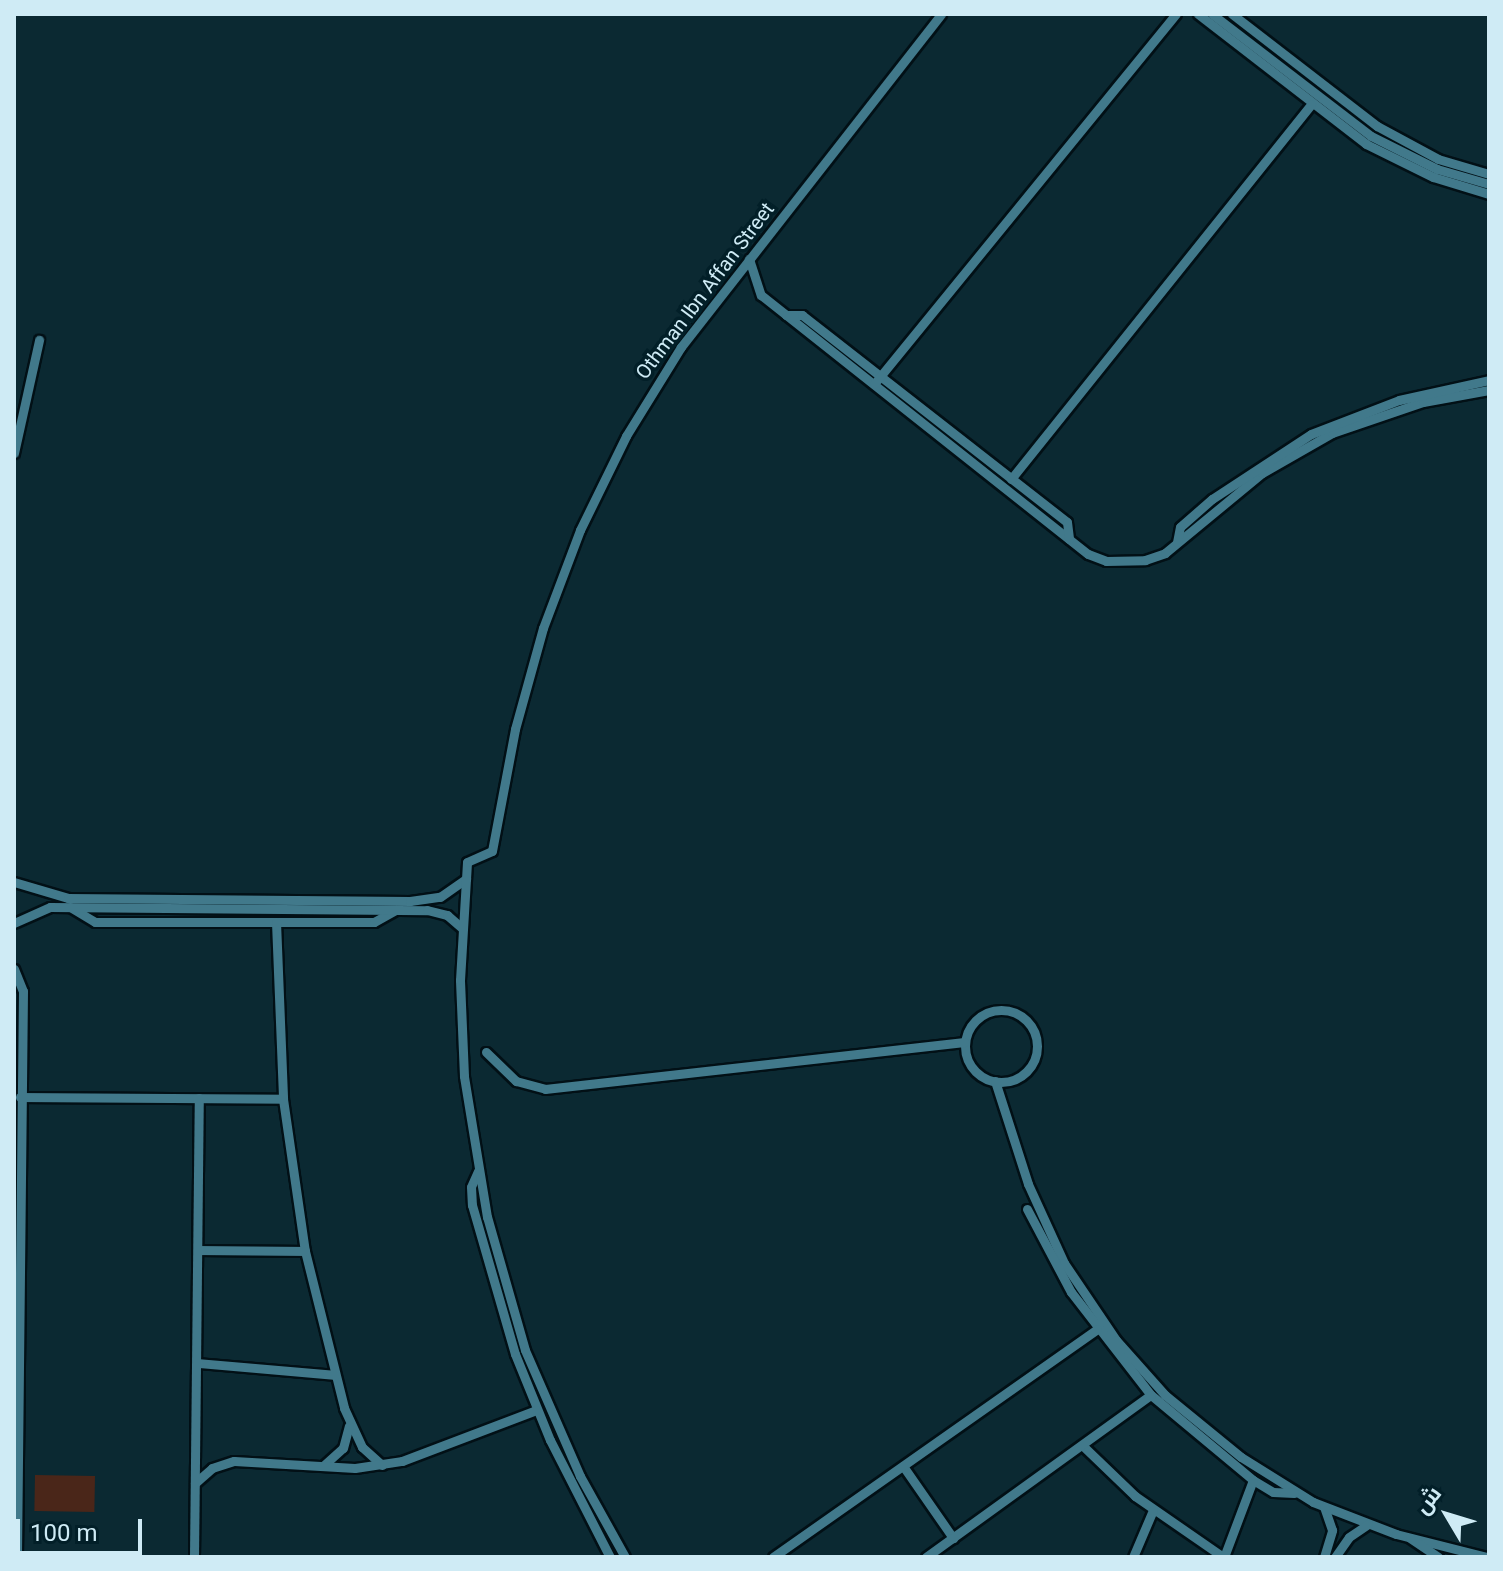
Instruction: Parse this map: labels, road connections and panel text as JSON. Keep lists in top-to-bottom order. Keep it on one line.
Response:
{"streets":{"street":["Othman Ibn Affan Street"]},"scale_bar":"100 m","north":"top left"}
